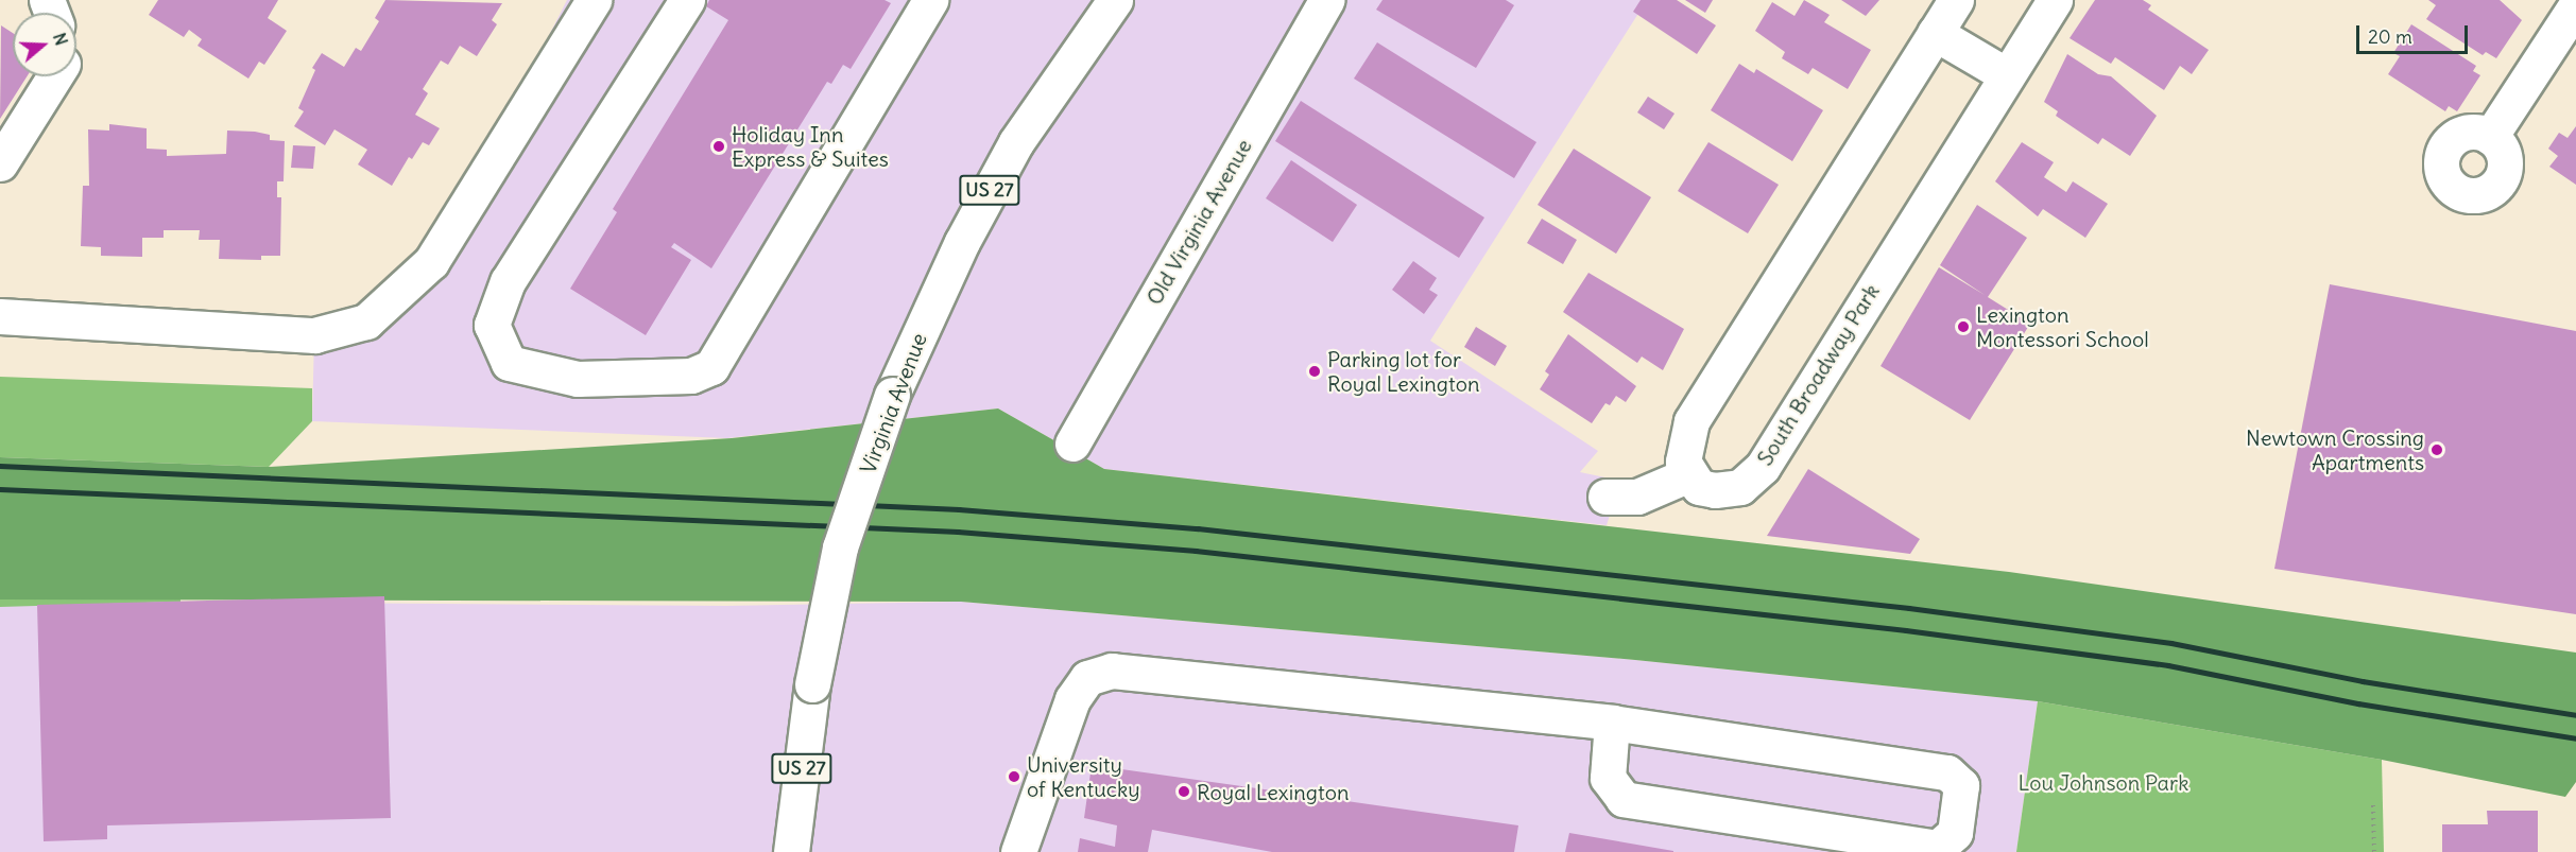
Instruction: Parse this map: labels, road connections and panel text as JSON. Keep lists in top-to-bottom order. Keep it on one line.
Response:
{"streets":{"street":["US 27","Old Virginia Avenue","South Broadway Park","Virginia Avenue"]},"parks":["Lou Johnson Park"],"places":["Holiday Inn Express & Suites","Lexington Montessori School","Parking lot for Royal Lexington","Newtown Crossing Apartments","University of Kentucky","Royal Lexington"],"scale_bar":"20 m","north":"right"}
